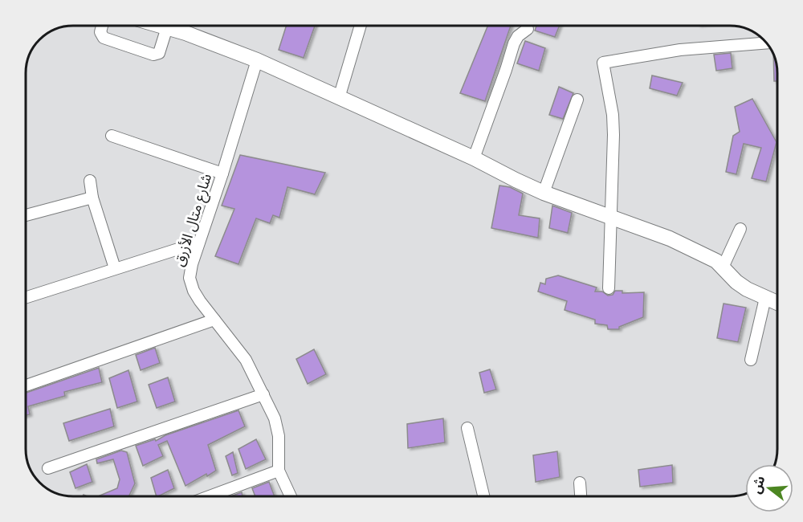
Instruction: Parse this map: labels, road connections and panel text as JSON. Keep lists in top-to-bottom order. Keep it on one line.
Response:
{"streets":{"street":["شارع متال الأزرق"]},"north":"left"}
